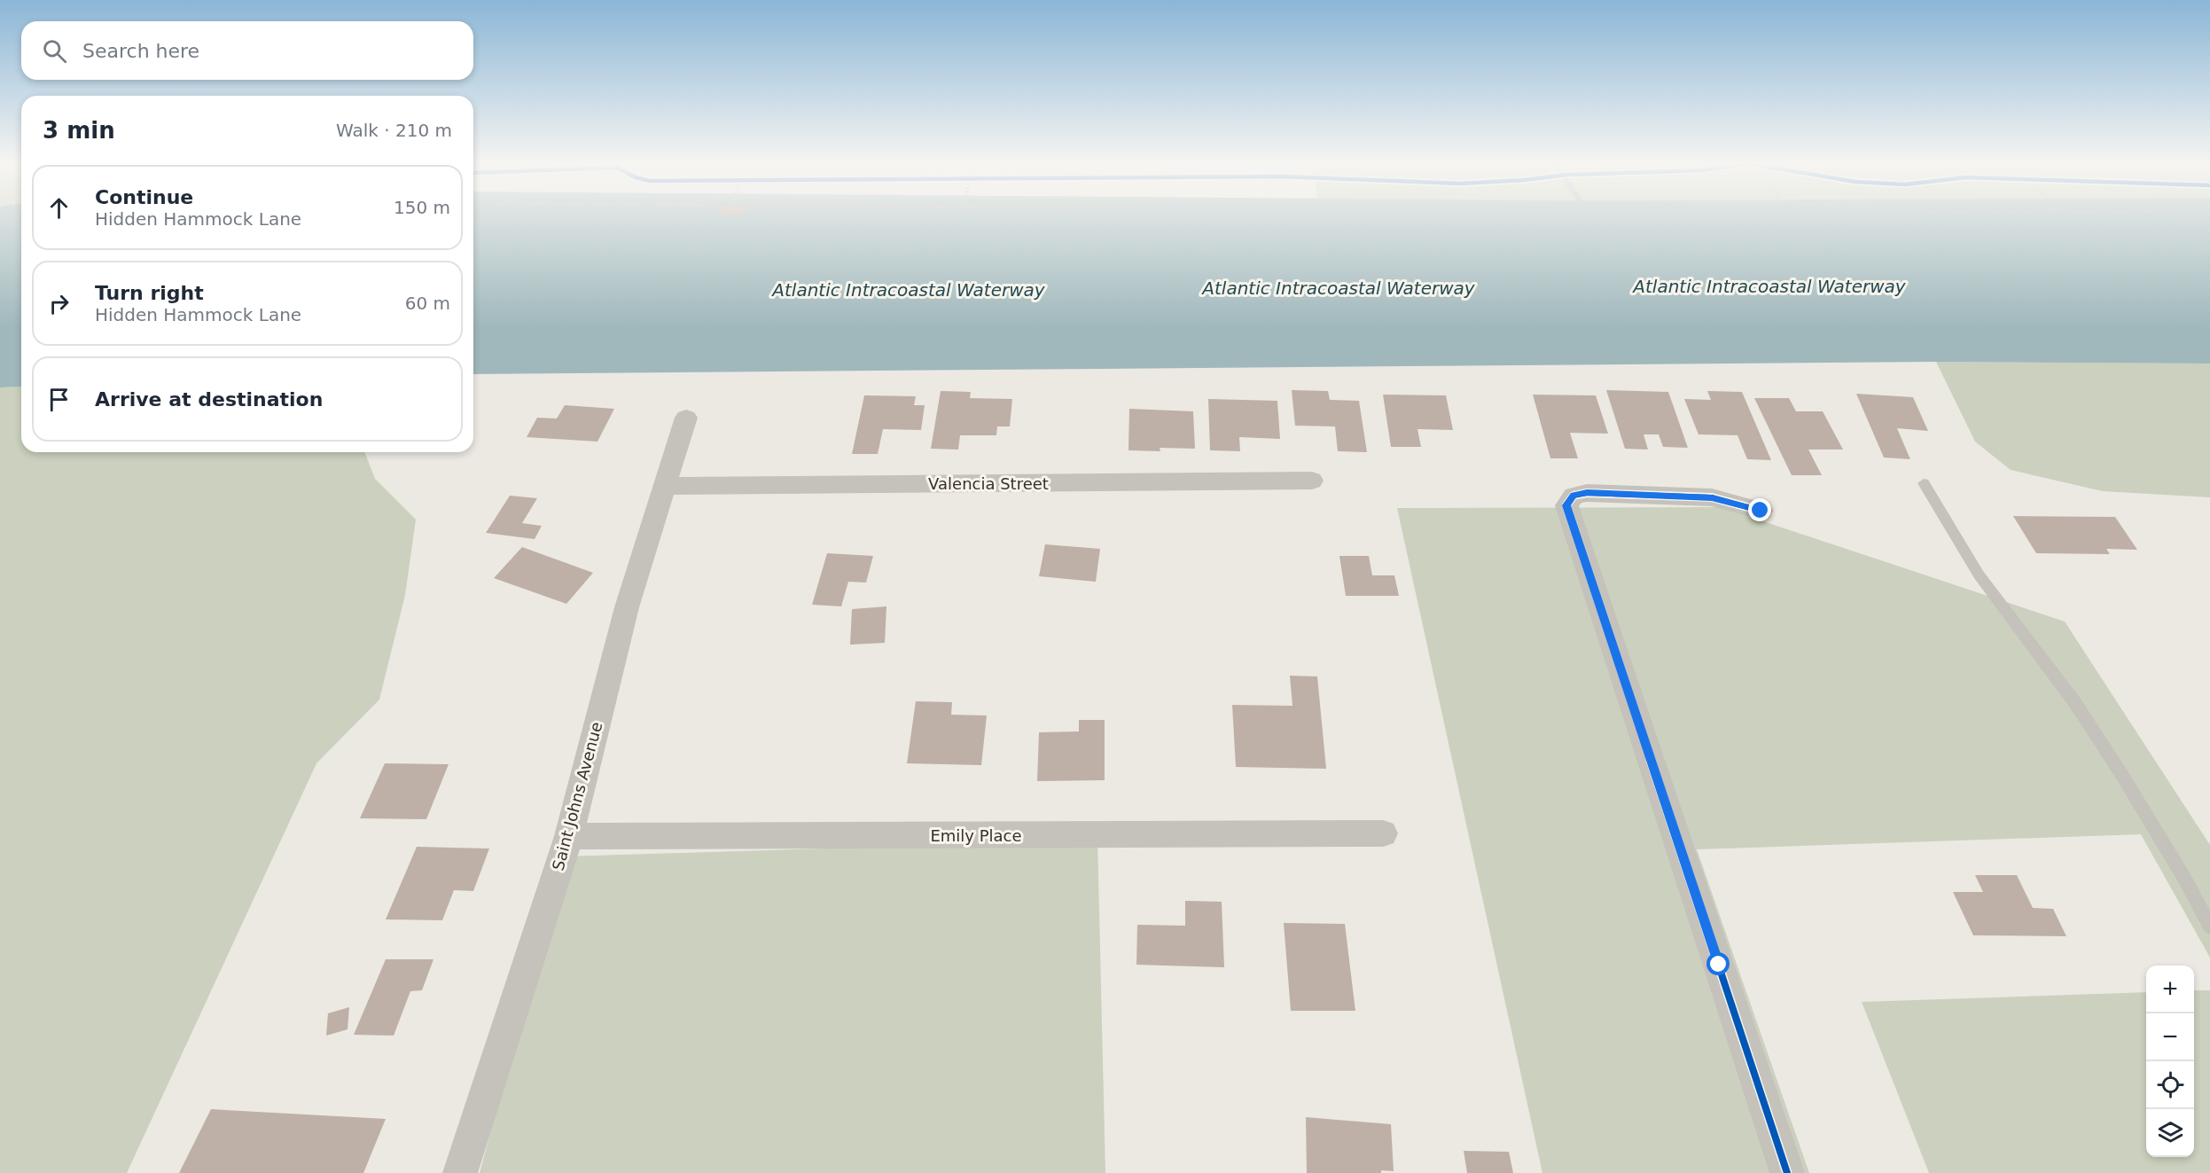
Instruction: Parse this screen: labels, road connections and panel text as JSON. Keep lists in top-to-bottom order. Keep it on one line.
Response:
{"streets":{"street":["Valencia Street","Saint Johns Avenue","Emily Place"]},"crossings":[["Valencia Street","Saint Johns Avenue"],["Saint Johns Avenue","Emily Place"]],"water":["Atlantic Intracoastal Waterway"],"page":{"search":"Search here","heading":["3 min","Walk · 210 m"],"list":[["Continue","Hidden Hammock Lane","150 m"],["Turn right","Hidden Hammock Lane","60 m"],"Arrive at destination"],"map_buttons":["+","−"]}}
